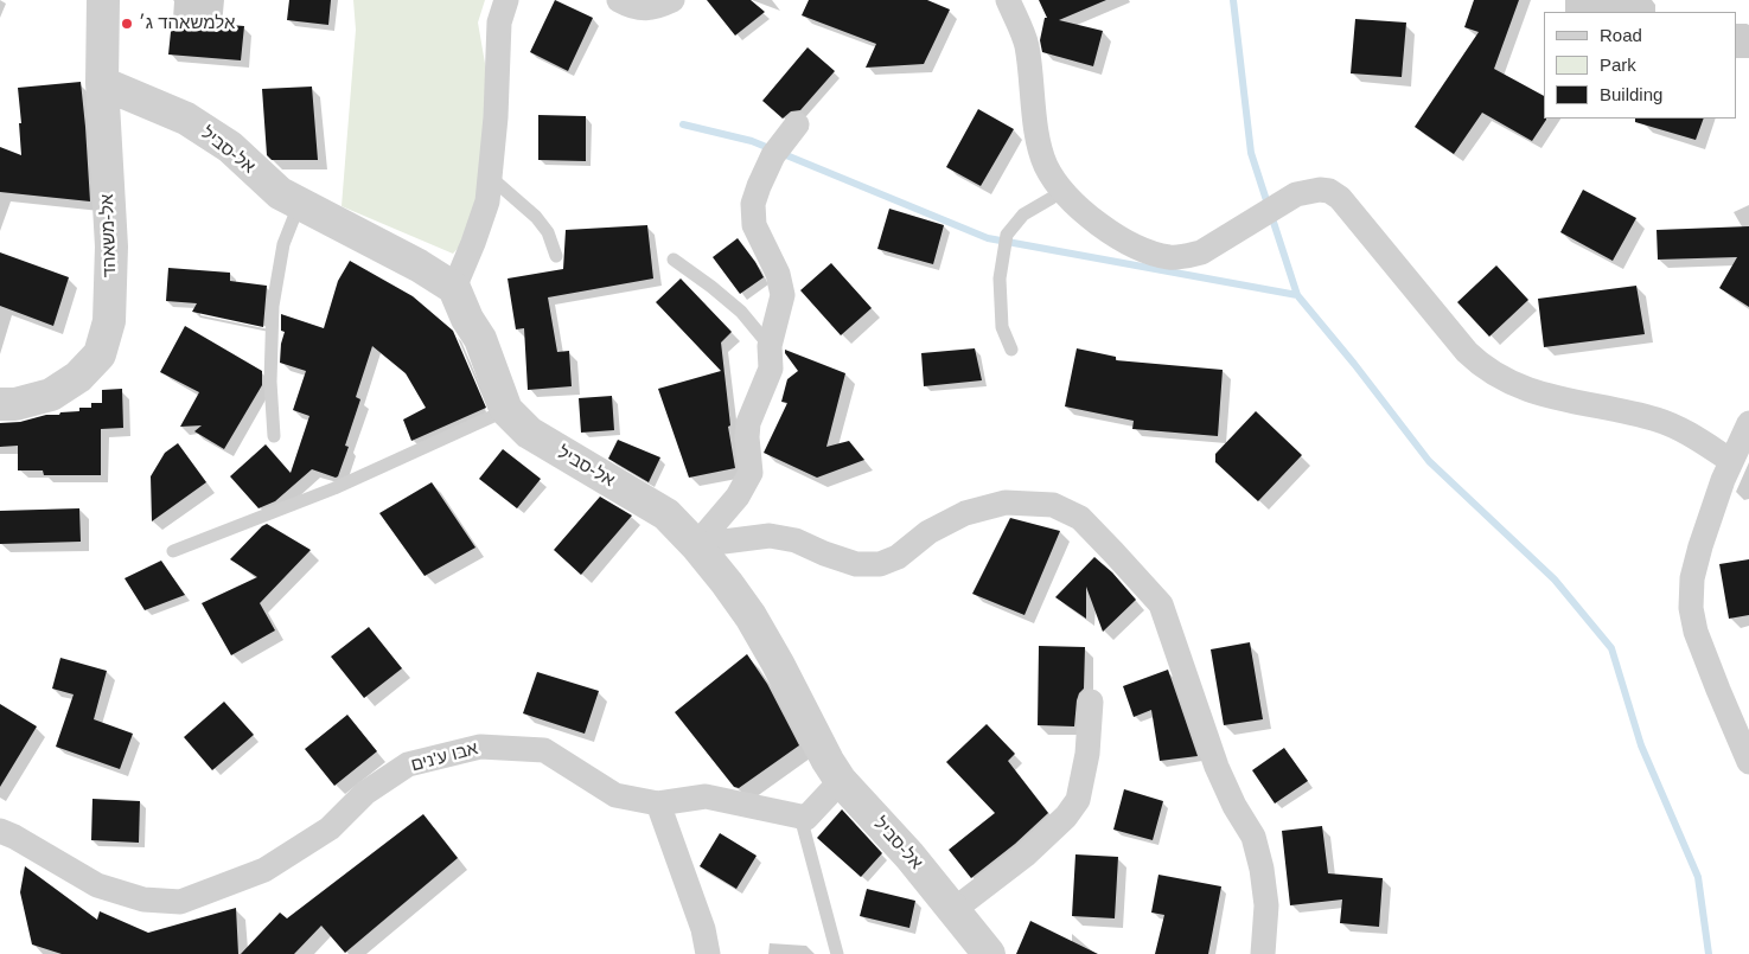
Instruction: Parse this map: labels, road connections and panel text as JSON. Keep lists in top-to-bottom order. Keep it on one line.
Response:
{"streets":{"street":["אל-סביל","אל-משאהד","אבו ע'נים"]},"crossings":[["אל-סביל","אל-משאהד"]],"places":["אלמשאהד ג׳"],"legend":["Road","Park","Building"]}
